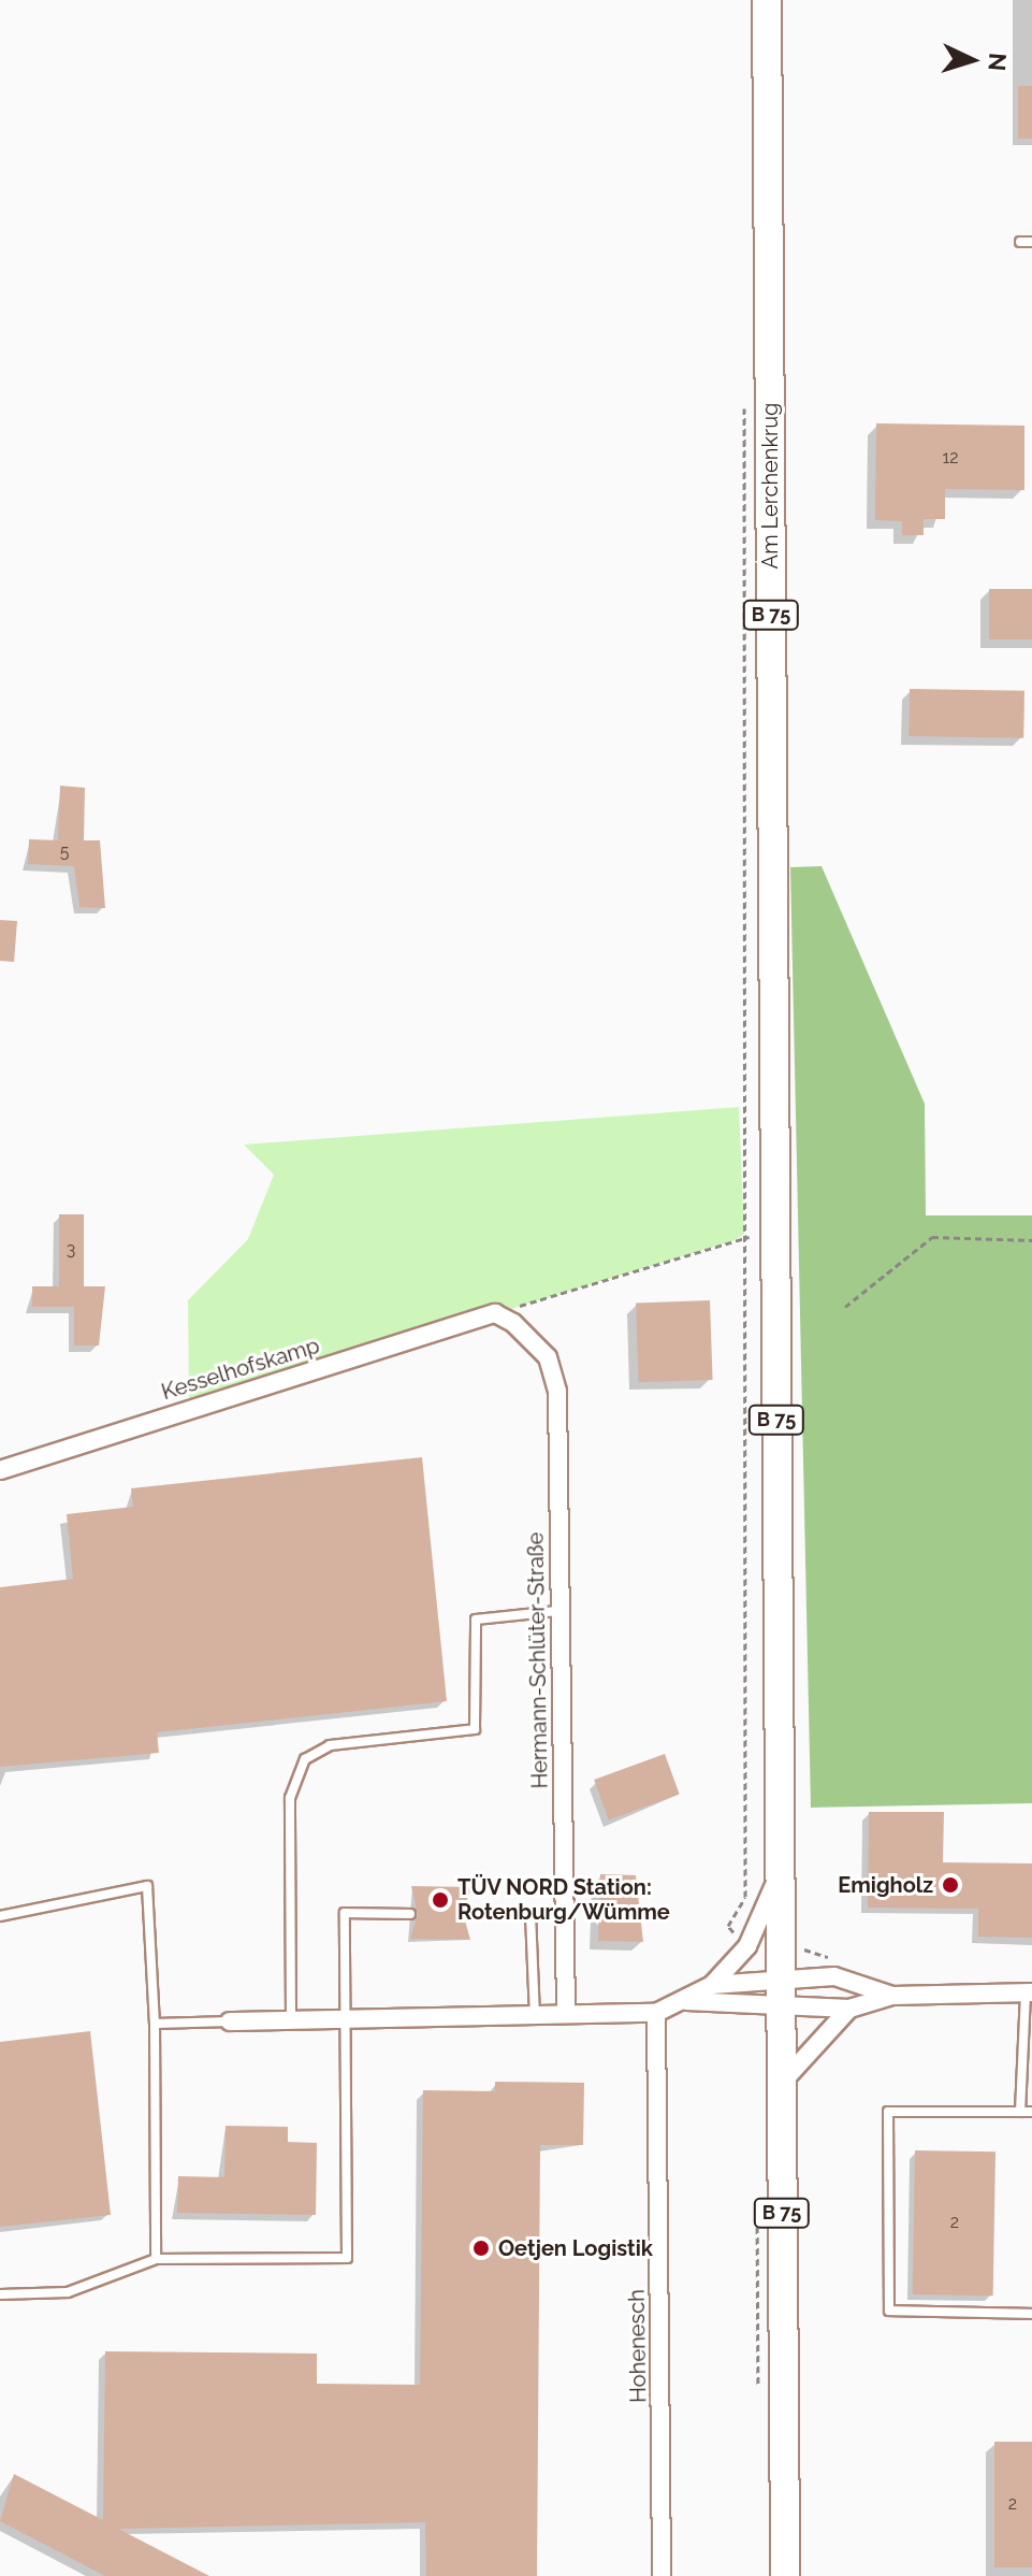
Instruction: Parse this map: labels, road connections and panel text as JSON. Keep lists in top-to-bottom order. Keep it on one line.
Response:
{"streets":{"main road":["Am Lerchenkrug","B 75"],"street":["Kesselhofskamp","Hermann-Schlüter-Straße","Hohenesch"]},"crossings":[["Am Lerchenkrug","B 75"],["Kesselhofskamp","Hermann-Schlüter-Straße"]],"places":["Emigholz","TÜV NORD Station: Rotenburg/Wümme","Oetjen Logistik"],"house_numbers":["12","5","3","2","2"],"north":"right"}
